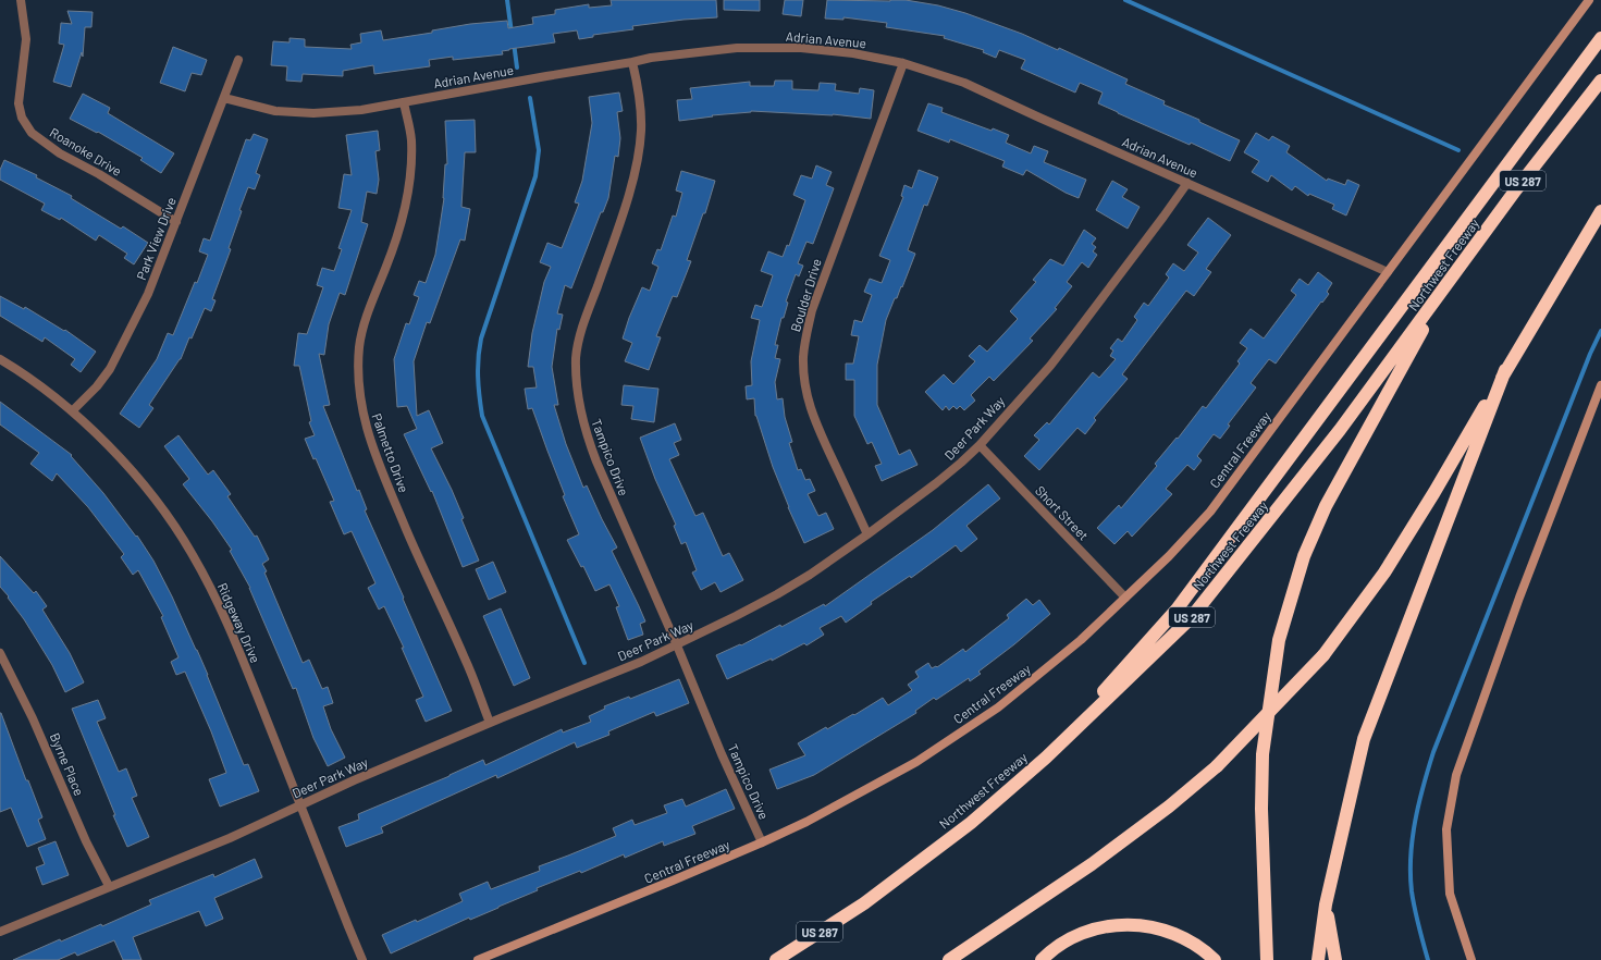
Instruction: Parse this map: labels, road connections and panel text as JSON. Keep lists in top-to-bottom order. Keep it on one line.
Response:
{"streets":{"highway":["US 287","Northwest Freeway"],"main road":["Central Freeway"],"street":["Adrian Avenue","Roanoke Drive","Park View Drive","Boulder Drive","Deer Park Way","Palmetto Drive","Tampico Drive","Short Street","Ridgeway Drive","Byrne Place"]},"crossings":[["Adrian Avenue","Park View Drive"],["Adrian Avenue","Boulder Drive"],["Adrian Avenue","Deer Park Way"],["Adrian Avenue","Central Freeway"],["Adrian Avenue","Palmetto Drive"],["Adrian Avenue","Tampico Drive"],["Roanoke Drive","Park View Drive"],["Park View Drive","Ridgeway Drive"],["Boulder Drive","Deer Park Way"],["Deer Park Way","Palmetto Drive"],["Deer Park Way","Tampico Drive"],["Deer Park Way","Short Street"],["Deer Park Way","Ridgeway Drive"],["Deer Park Way","Byrne Place"],["Central Freeway","Tampico Drive"],["Central Freeway","Short Street"]]}
